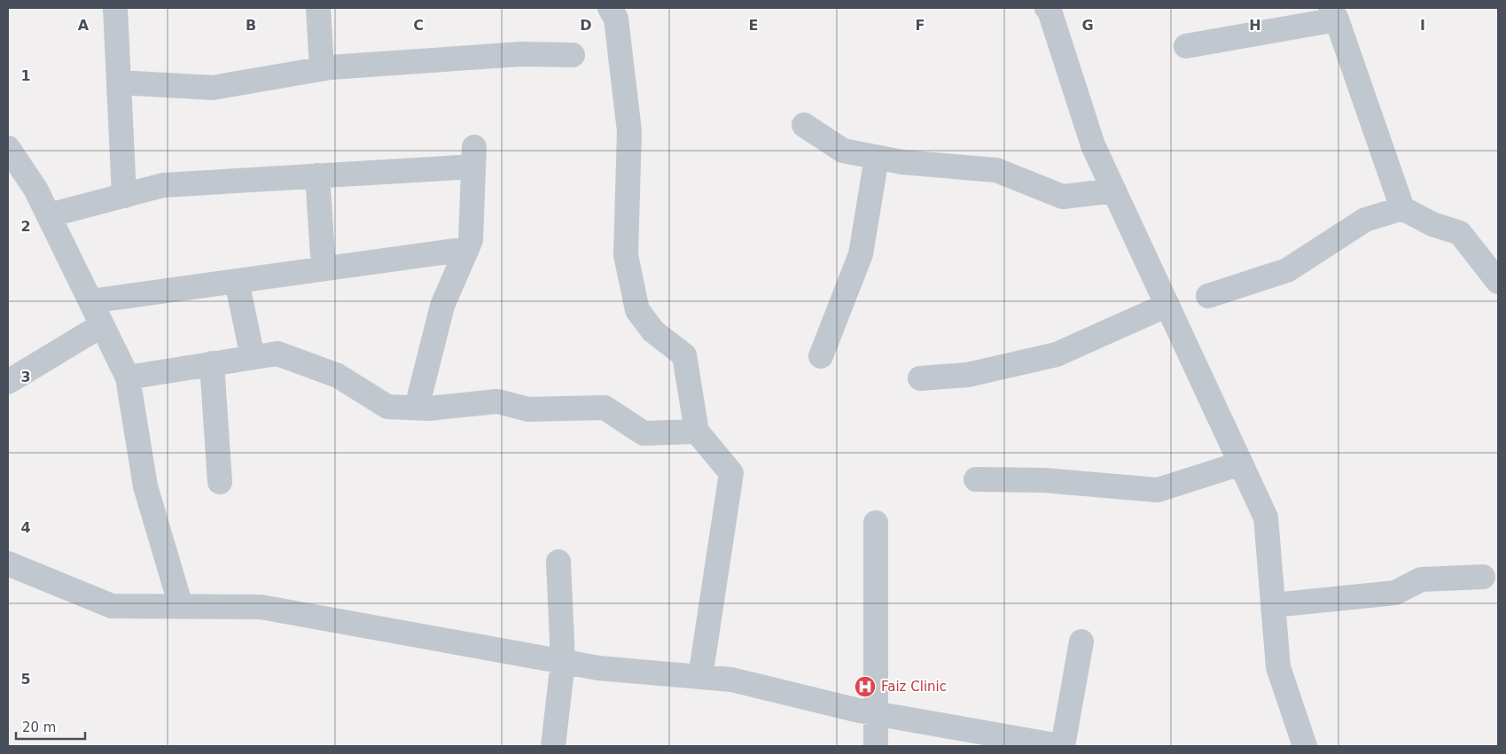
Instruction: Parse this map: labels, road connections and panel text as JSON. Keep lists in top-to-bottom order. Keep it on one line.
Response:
{"places":{"hospital":["Faiz Clinic"]},"scale_bar":"20 m","grid":{"columns":["A","B","C","D","E","F","G","H","I"],"rows":["1","2","3","4","5"]}}
